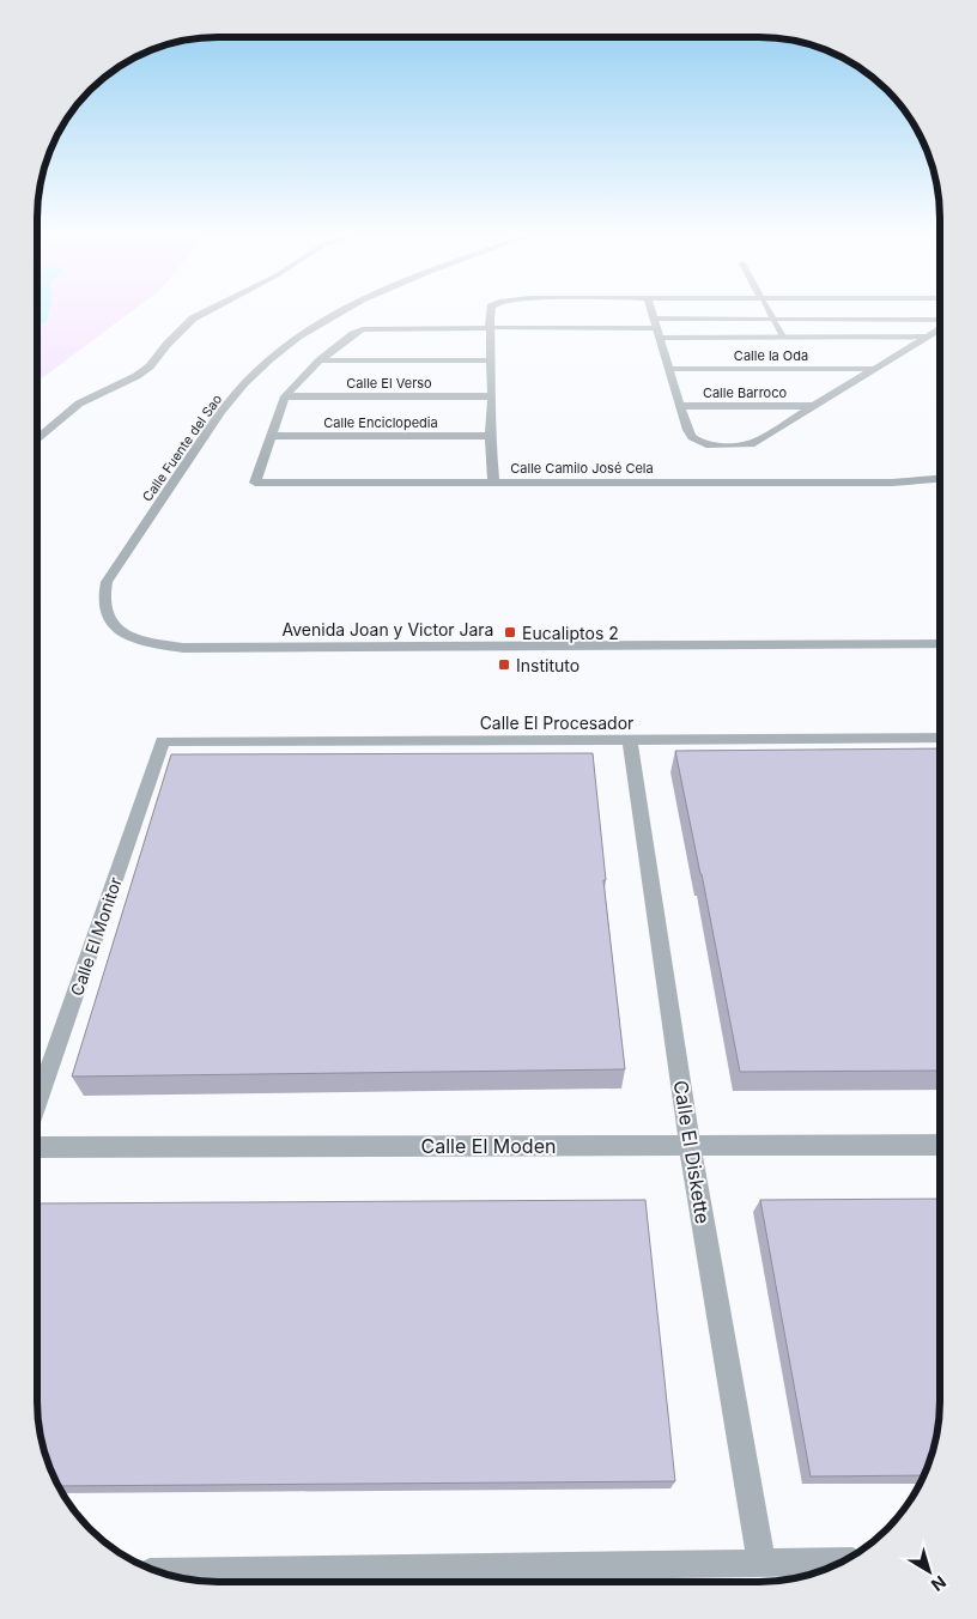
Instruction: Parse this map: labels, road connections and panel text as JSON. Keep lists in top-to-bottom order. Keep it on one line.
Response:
{"streets":{"street":["Calle la Oda","Calle El Verso","Calle Barroco","Calle Enciclopedia","Calle Fuente del Sao","Calle Camilo José Cela","Avenida Joan y Victor Jara","Calle El Procesador","Calle El Monitor","Calle El Moden","Calle El Diskette"]},"crossings":[["Calle Enciclopedia","Calle Camilo José Cela"],["Calle Fuente del Sao","Avenida Joan y Victor Jara"],["Calle El Procesador","Calle El Monitor"],["Calle El Procesador","Calle El Diskette"],["Calle El Moden","Calle El Diskette"]],"places":{"transit":["Eucaliptos 2","Instituto"]},"north":"bottom right"}
